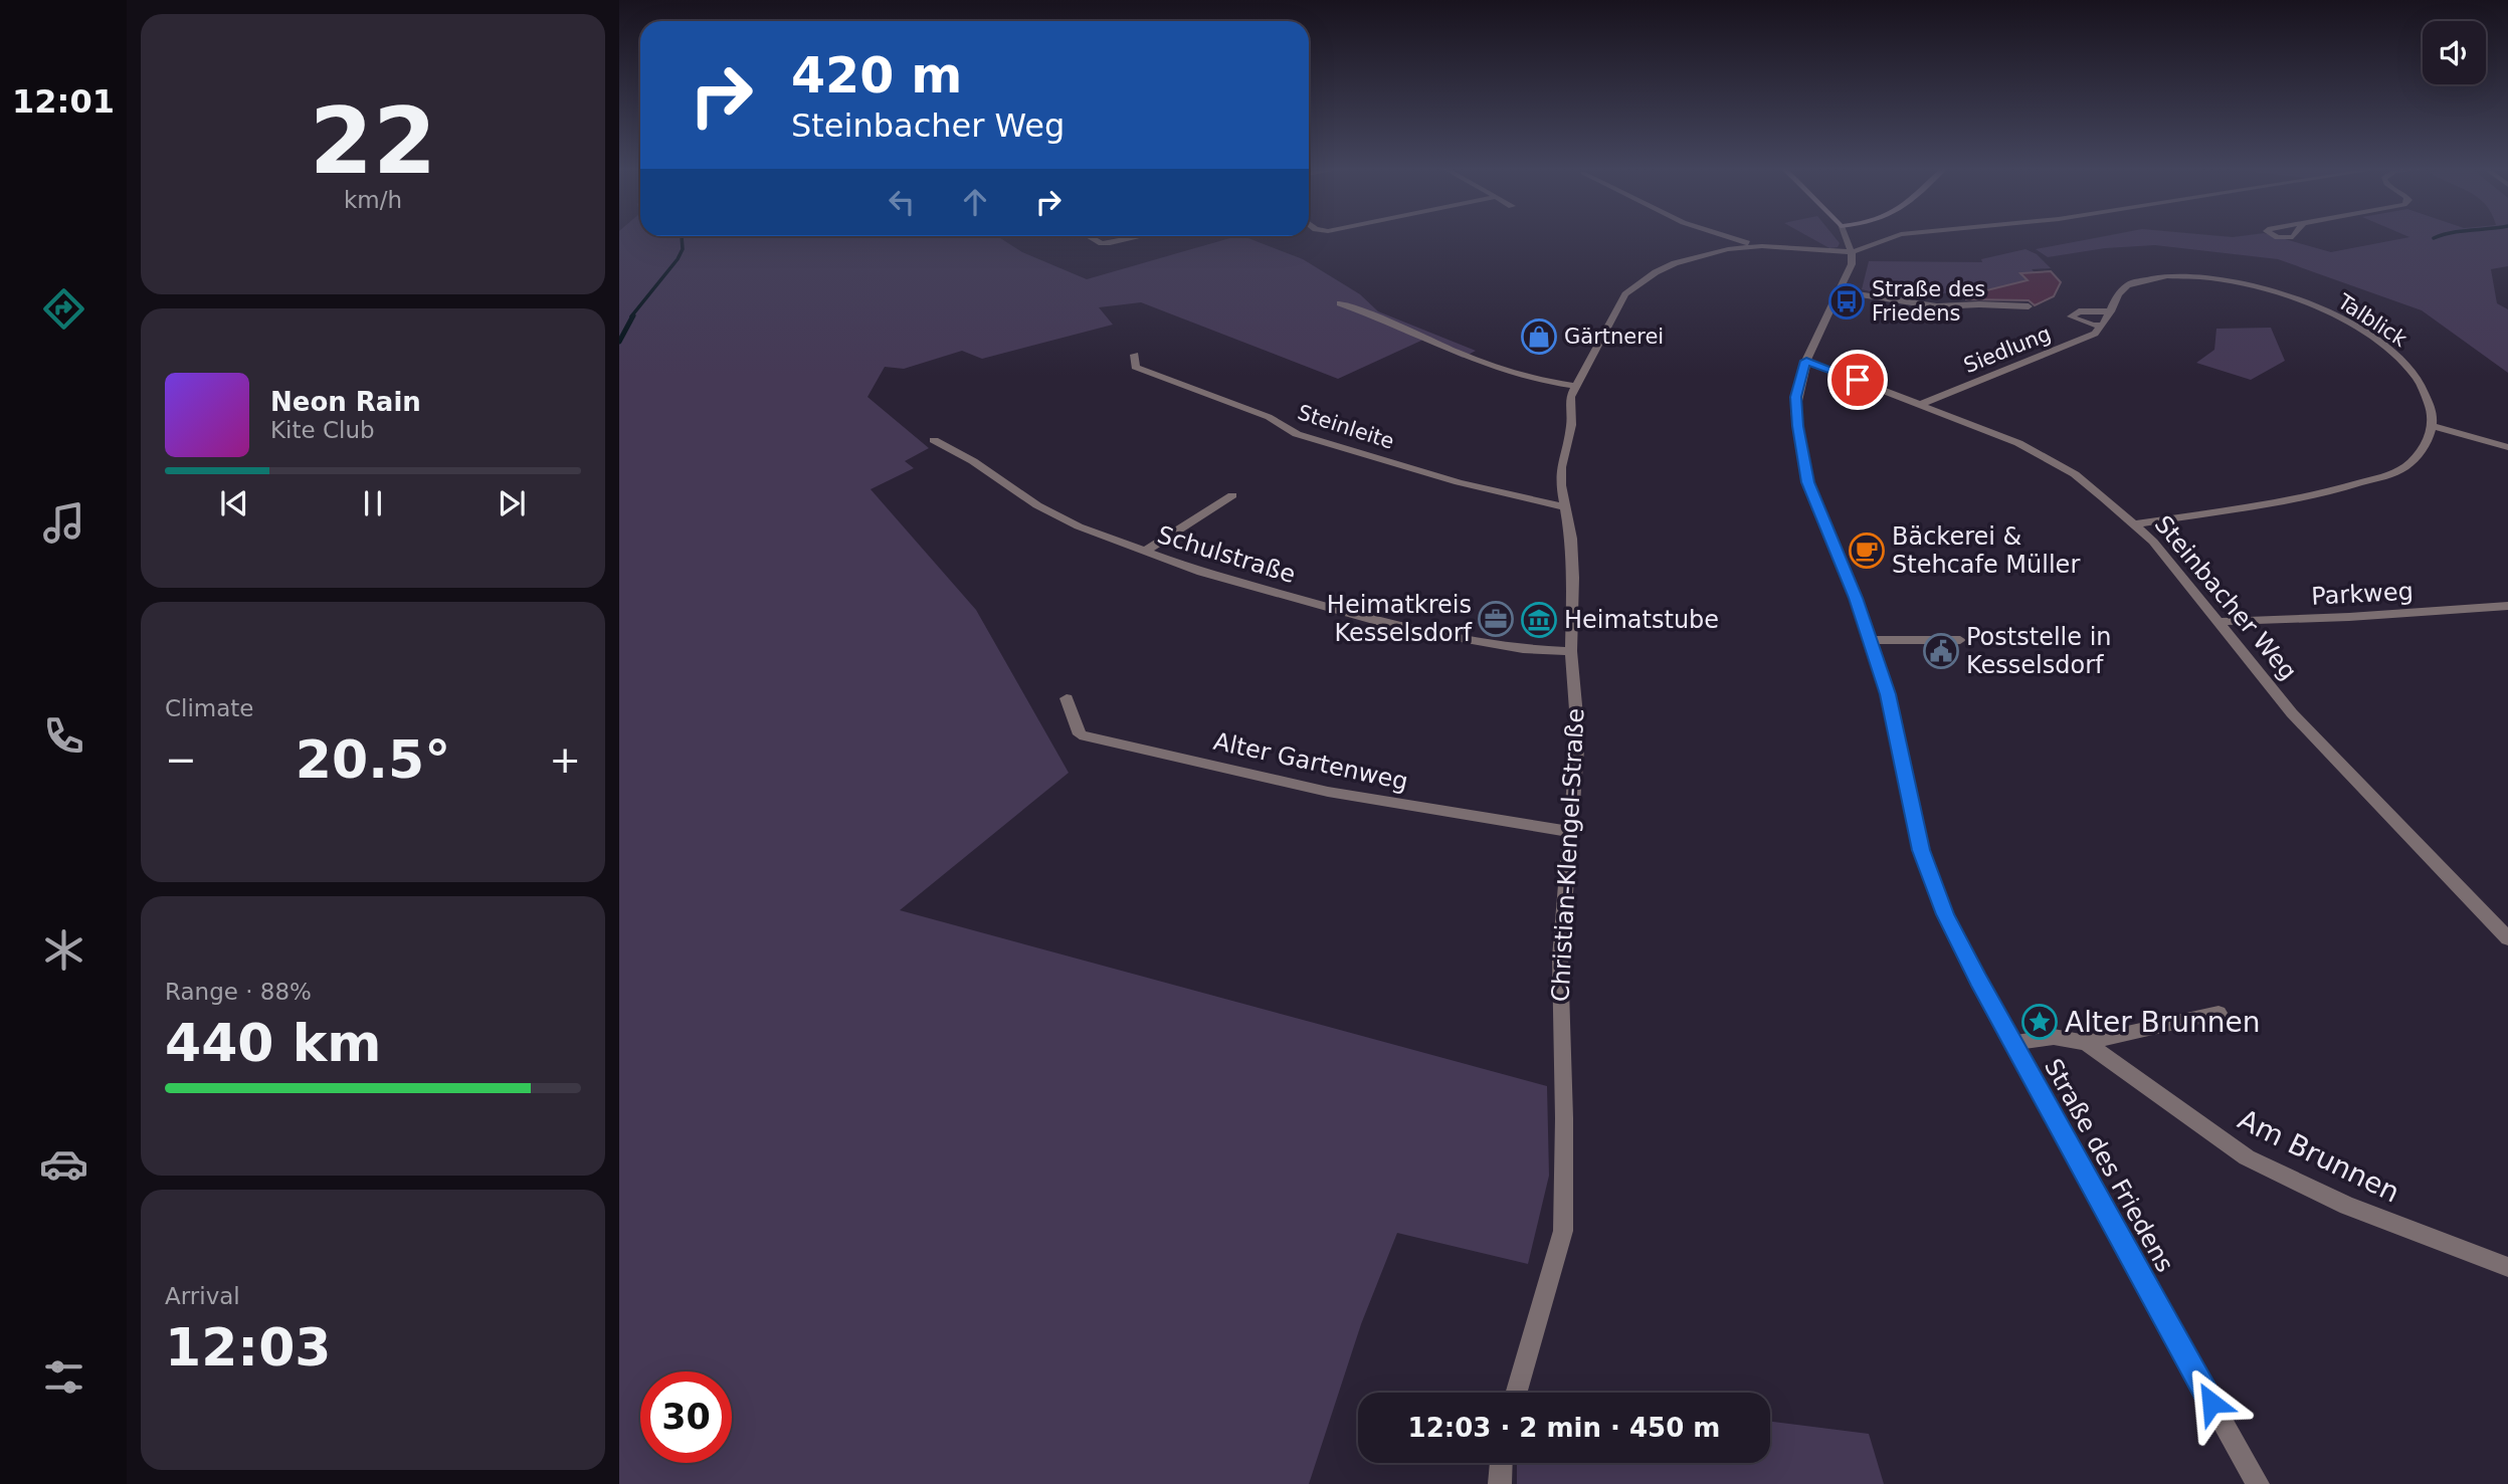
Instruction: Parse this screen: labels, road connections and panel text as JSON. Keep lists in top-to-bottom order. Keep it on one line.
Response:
{"streets":{"street":["Talblick","Siedlung","Steinleite","Schulstraße","Parkweg","Steinbacher Weg","Alter Gartenweg","Christian-Klengel-Straße","Am Brunnen","Straße des Friedens"]},"crossings":[["Talblick","Siedlung"],["Siedlung","Steinbacher Weg"],["Steinleite","Christian-Klengel-Straße"],["Schulstraße","Christian-Klengel-Straße"],["Parkweg","Steinbacher Weg"],["Steinbacher Weg","Straße des Friedens"],["Alter Gartenweg","Christian-Klengel-Straße"],["Christian-Klengel-Straße","Straße des Friedens"],["Am Brunnen","Straße des Friedens"]],"places":{"bus stop":["Straße des Friedens"],"shop":["Gärtnerei"],"cafe":["Bäckerei & Stehcafe Müller"],"office":["Heimatkreis Kesselsdorf"],"museum":["Heimatstube"],"public building":["Poststelle in Kesselsdorf"],"place":["Alter Brunnen"]},"page":{"tabs":"12:01","tile":[["22","km/h"],"Climate",["Range · 88%","440 km"],["Arrival","12:03"]],"turn":["420 m","Steinbacher Weg"],"song":["Neon Rain","Kite Club"],"heat":["−","20.5°","+"],"limit":"30","trip":"12:03 · 2 min · 450 m"}}
